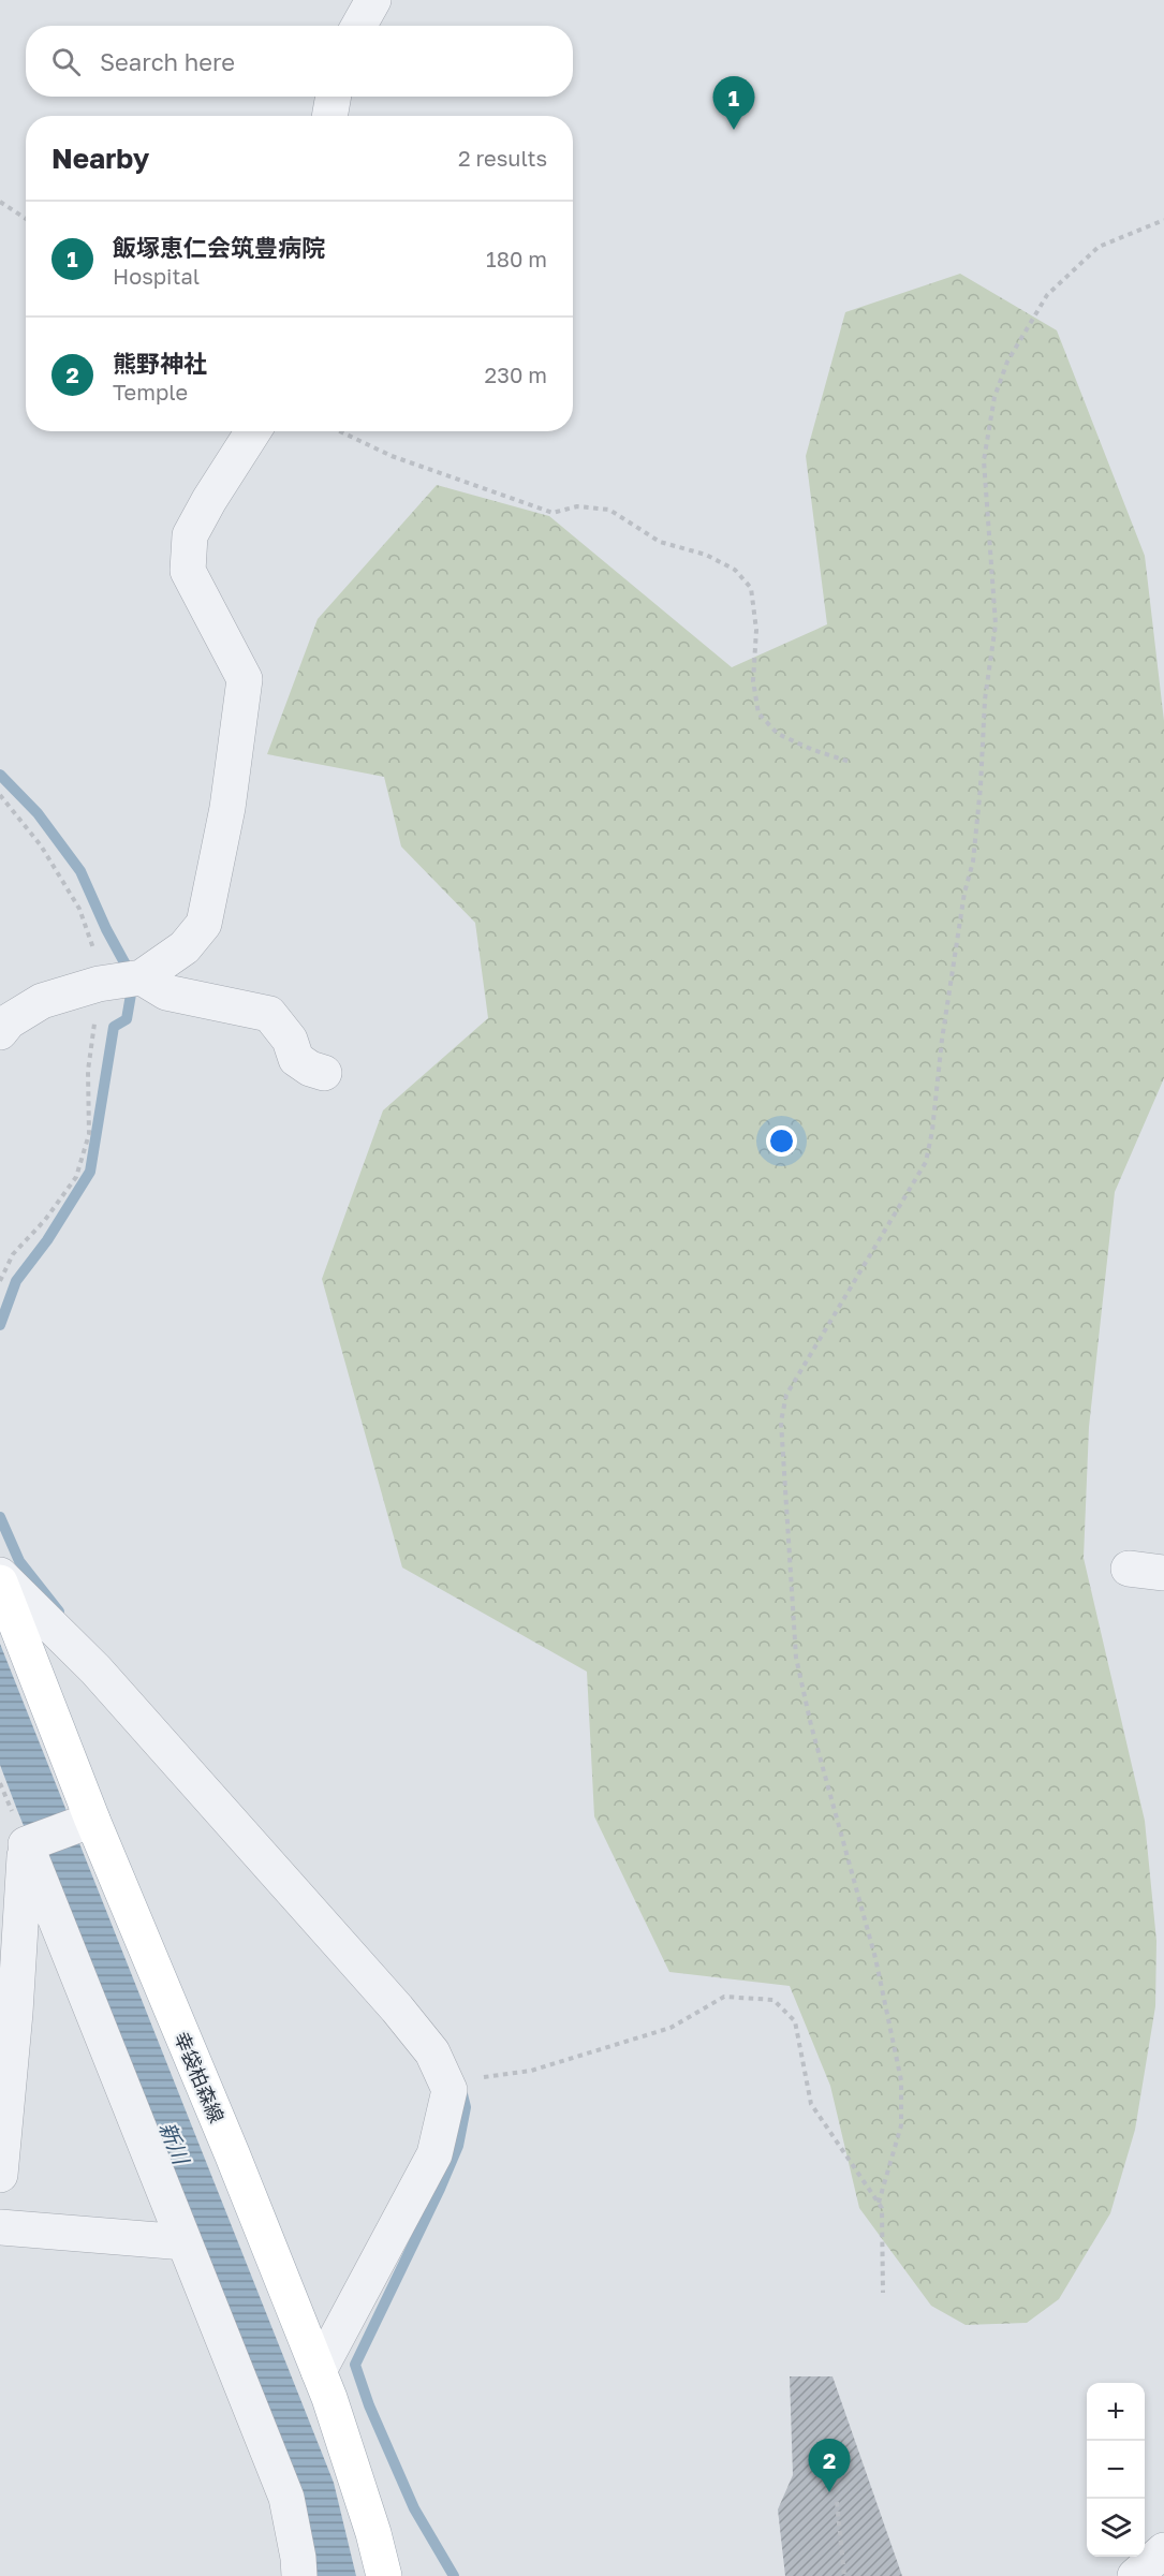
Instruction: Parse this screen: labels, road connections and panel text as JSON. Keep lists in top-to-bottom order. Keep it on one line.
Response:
{"streets":{"main road":["幸袋柏森線"]},"water":["新川"],"page":{"search":"Search here","pins":["1","2"],"heading":["Nearby","2 results"],"list":[{"mark":"1","name":"飯塚恵仁会筑豊病院","note":"Hospital","value":"180 m"},{"mark":"2","name":"熊野神社","note":"Temple","value":"230 m"}],"map_buttons":["+","−"]}}
